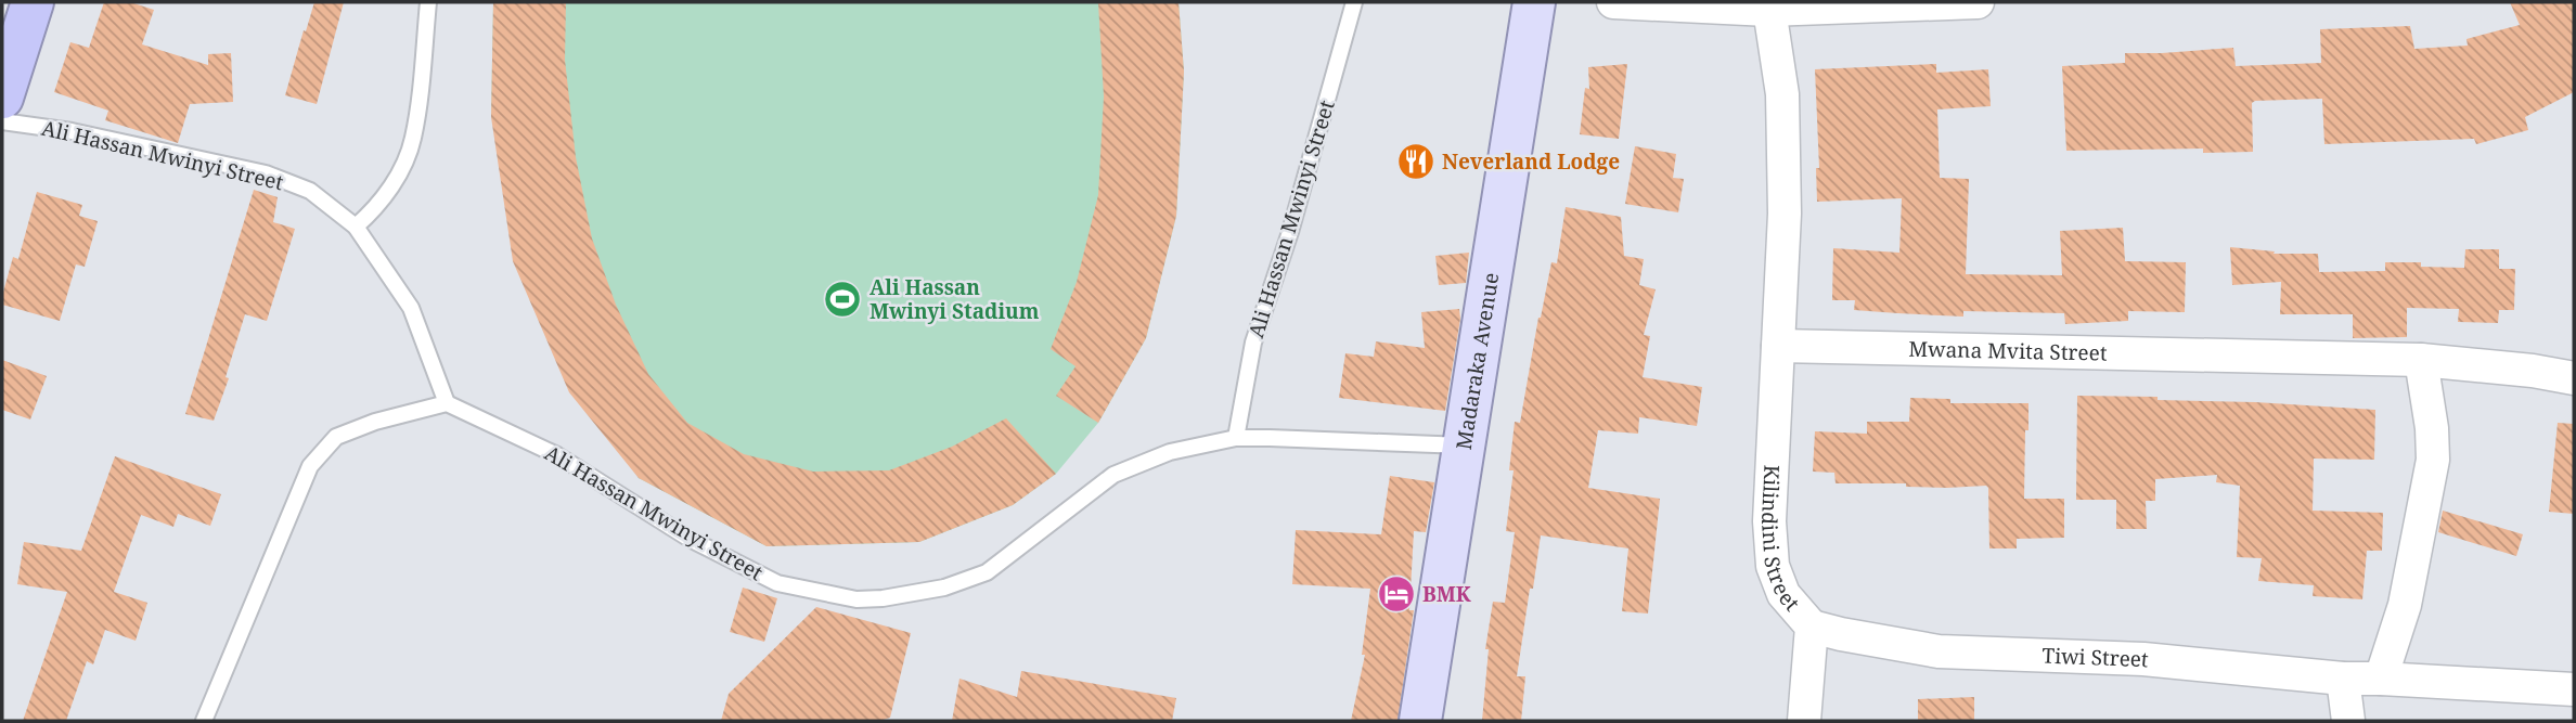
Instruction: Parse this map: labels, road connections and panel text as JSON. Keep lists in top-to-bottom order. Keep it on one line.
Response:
{"streets":{"main road":["Madaraka Avenue"],"street":["Mwana Mvita Street","Kilindini Street","Tiwi Street"],"lane":["Ali Hassan Mwinyi Street"]},"crossings":[["Ali Hassan Mwinyi Street","Madaraka Avenue"],["Mwana Mvita Street","Kilindini Street"],["Kilindini Street","Tiwi Street"]],"places":{"restaurant":["Neverland Lodge"],"sports":["Ali Hassan Mwinyi Stadium"],"hotel":["BMK"]}}
